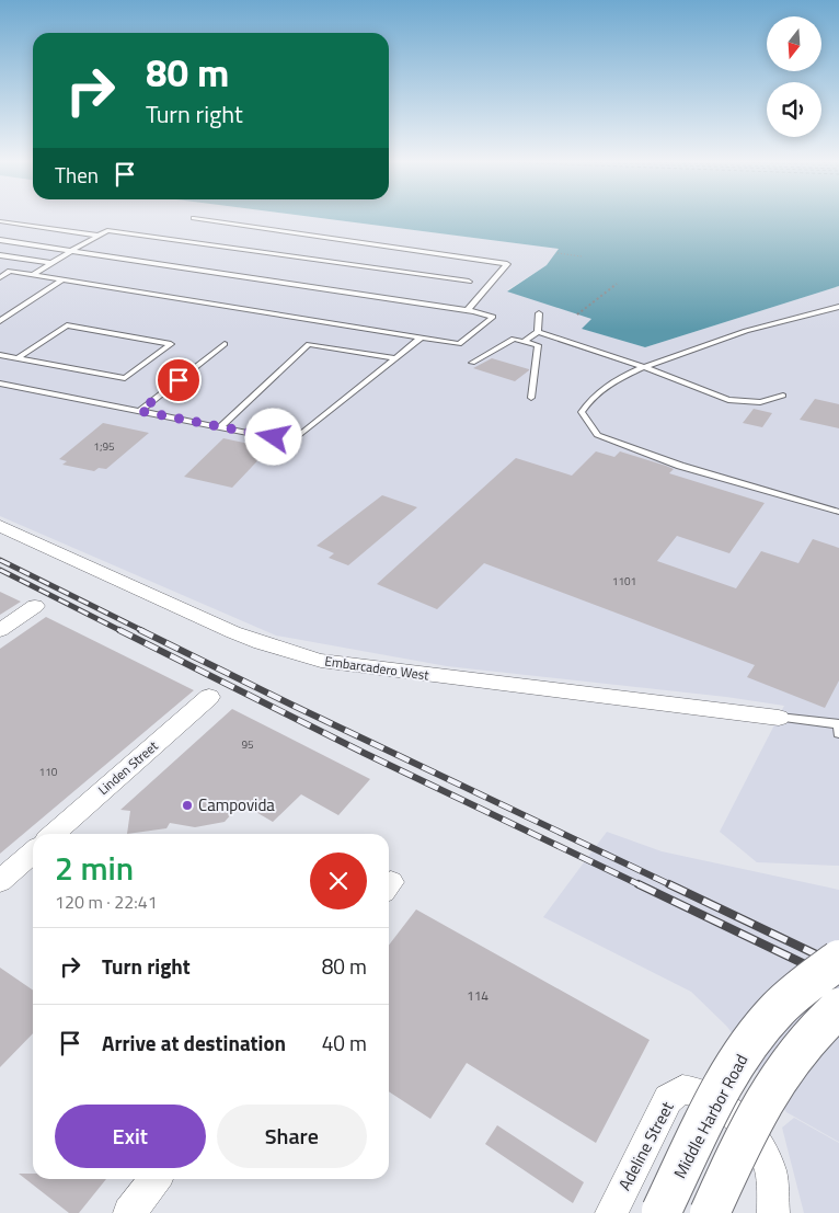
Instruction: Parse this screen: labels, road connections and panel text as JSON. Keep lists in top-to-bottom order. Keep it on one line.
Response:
{"streets":{"main road":["Middle Harbor Road"],"street":["Embarcadero West","Linden Street","Adeline Street"]},"places":["Campovida"],"house_numbers":["1;95","1101","95","110","114"],"north":"bottom","page":{"turn":["80 m","Turn right"],"then":"Then","heading":["2 min","120 m · 22:41"],"list":[{"name":"Turn right","value":"80 m"},{"name":"Arrive at destination","value":"40 m"}],"buttons":["Exit","Share"]}}
